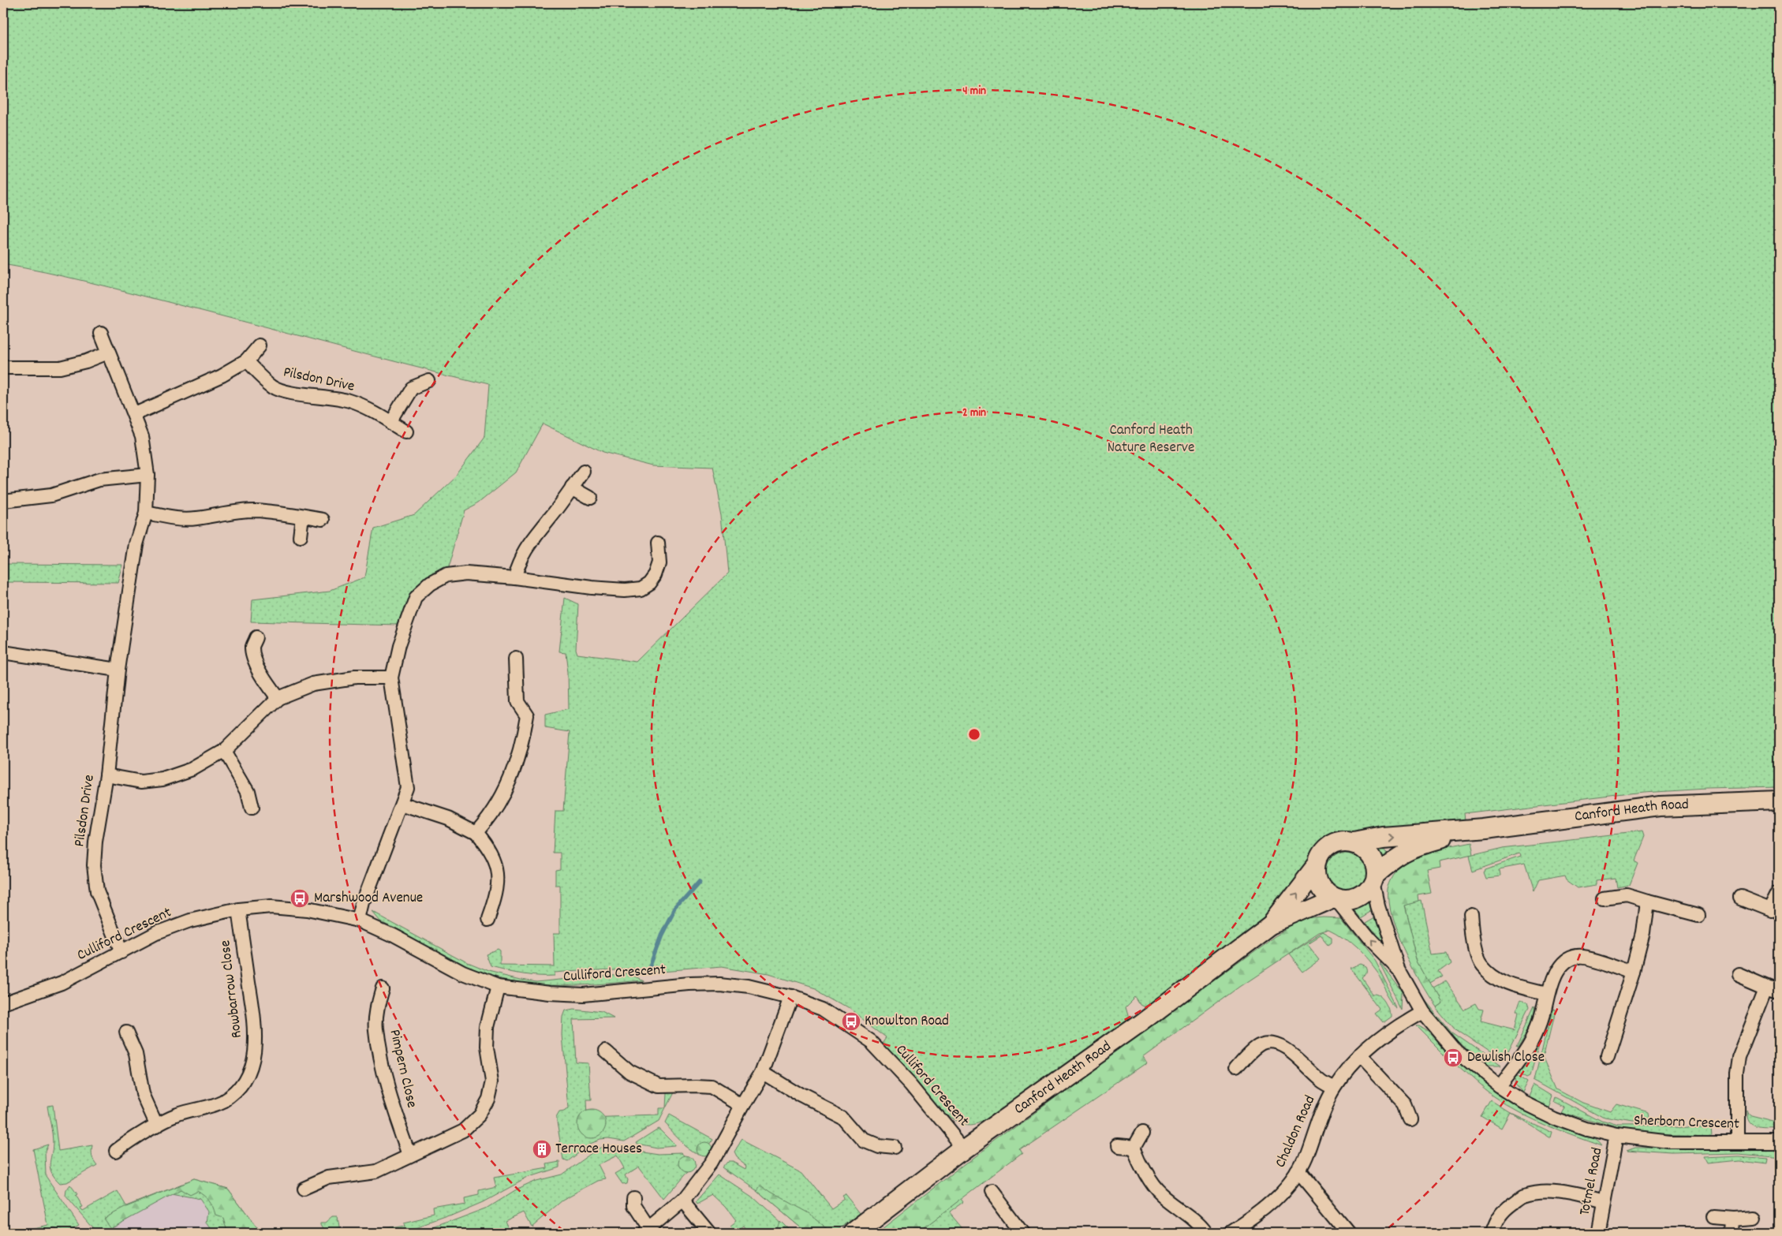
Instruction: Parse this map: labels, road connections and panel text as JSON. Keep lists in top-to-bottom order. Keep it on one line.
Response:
{"streets":{"main road":["Canford Heath Road"],"street":["Pilsdon Drive","Culliford Crescent","Rowbarrow Close","Pimpern Close","Sherborn Crescent","Chaldon Road","Totmel Road"]},"crossings":[["Pilsdon Drive","Culliford Crescent"],["Canford Heath Road","Culliford Crescent"],["Canford Heath Road","Sherborn Crescent"],["Culliford Crescent","Rowbarrow Close"],["Sherborn Crescent","Chaldon Road"],["Sherborn Crescent","Totmel Road"]],"parks":["Canford Heath Nature Reserve"],"places":{"bus stop":["Marshwood Avenue","Knowlton Road","Dewlish Close"],"building":["Terrace Houses"]},"rings":["4 min","2 min"]}
